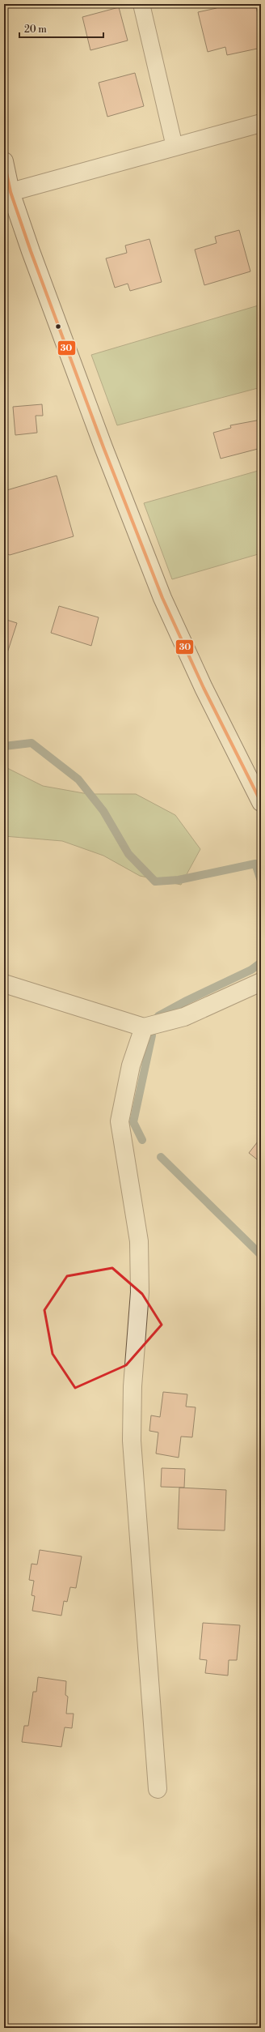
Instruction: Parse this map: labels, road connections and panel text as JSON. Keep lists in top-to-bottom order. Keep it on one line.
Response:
{"lines":["transit line 30"],"scale_bar":"20 m"}
